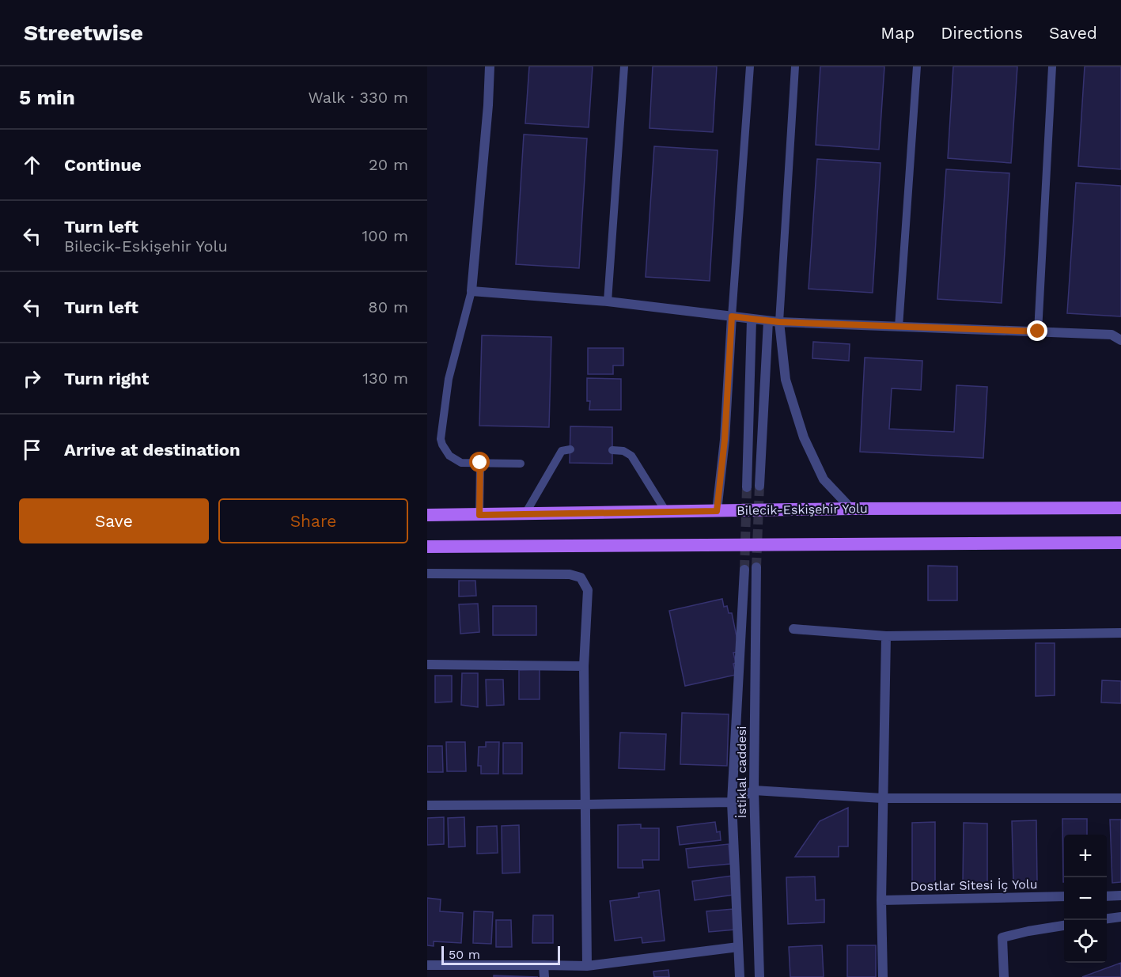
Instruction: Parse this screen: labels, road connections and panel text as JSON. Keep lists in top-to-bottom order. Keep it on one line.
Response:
{"streets":{"main road":["Bilecik-Eskişehir Yolu"],"street":["İstiklal caddesi","Dostlar Sitesi İç Yolu"]},"scale_bar":"50 m","page":{"header":"Streetwise","nav":["Map","Directions","Saved"],"heading":["5 min","Walk · 330 m"],"list":[["Continue","20 m"],["Turn left","Bilecik-Eskişehir Yolu","100 m"],["Turn left","80 m"],["Turn right","130 m"],"Arrive at destination"],"buttons":["Save","Share"],"map_buttons":["+","−"],"scale":"50 m"}}
